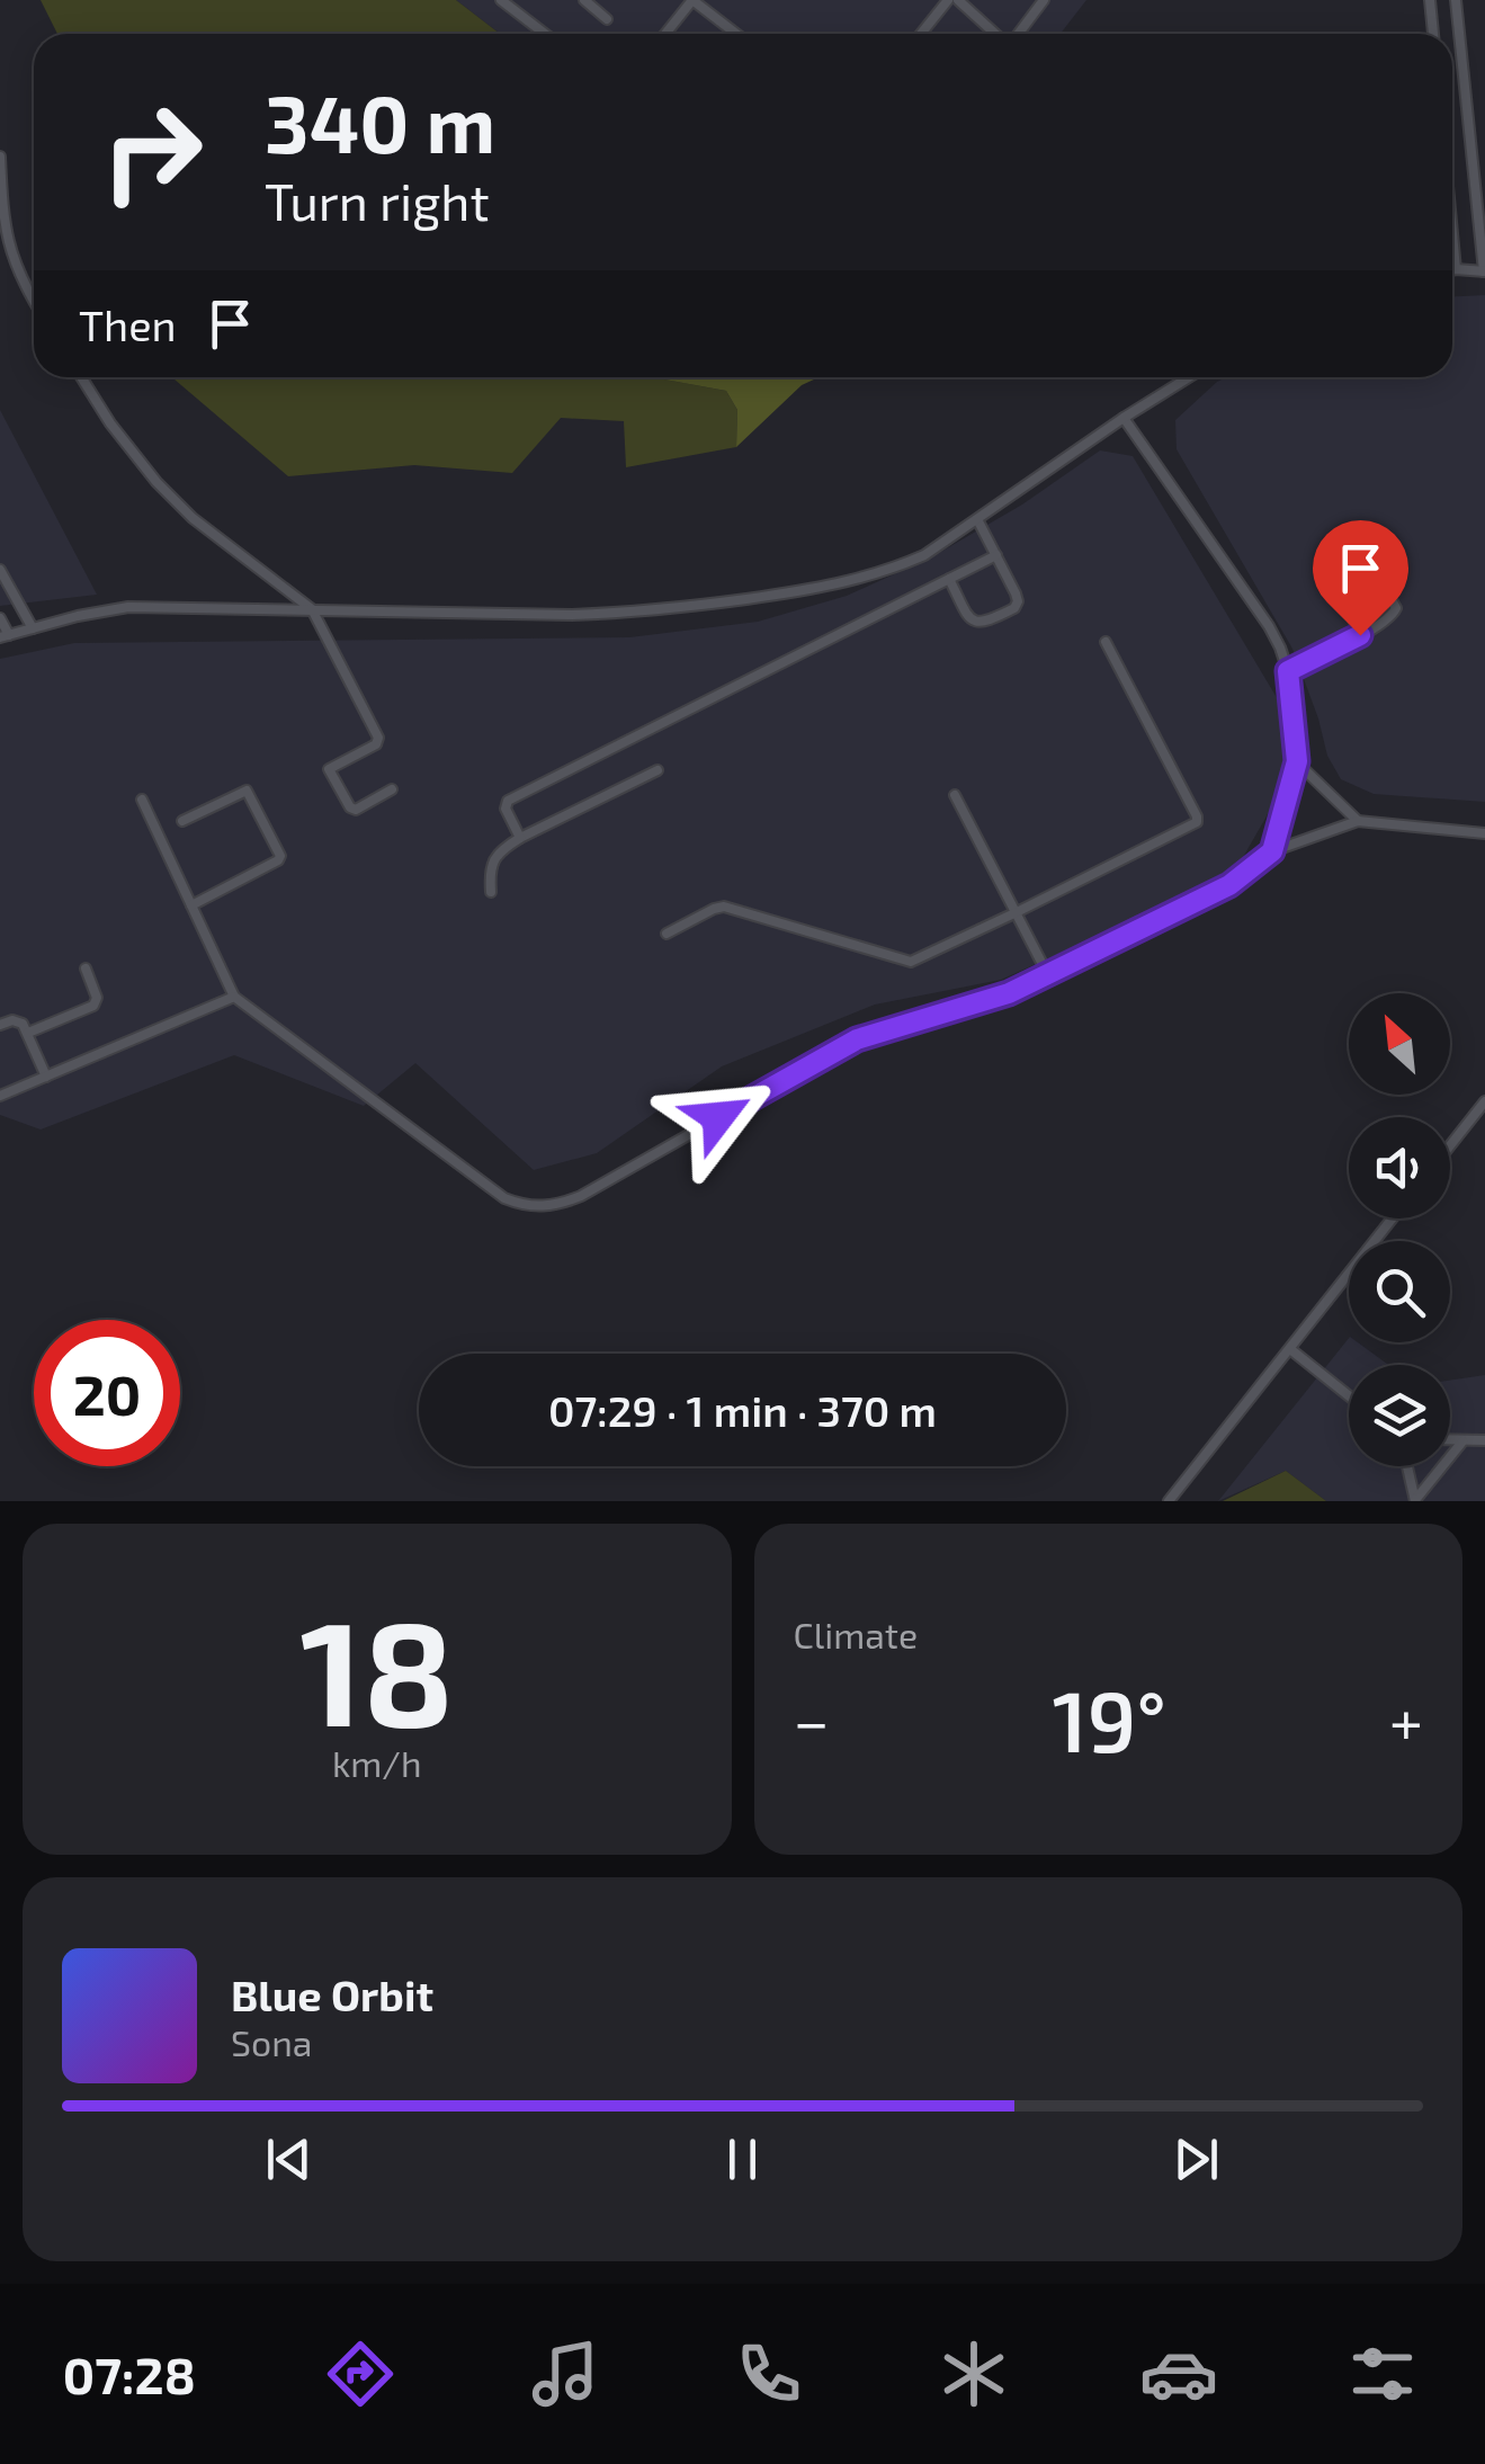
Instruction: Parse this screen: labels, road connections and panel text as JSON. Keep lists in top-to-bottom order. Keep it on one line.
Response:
{"north":"top left","page":{"turn":["340 m","Turn right"],"then":"Then","limit":"20","trip":"07:29 · 1 min · 370 m","tile":[["18","km/h"],"Climate"],"heat":["−","19°","+"],"song":["Blue Orbit","Sona"],"tabs":"07:28"}}
